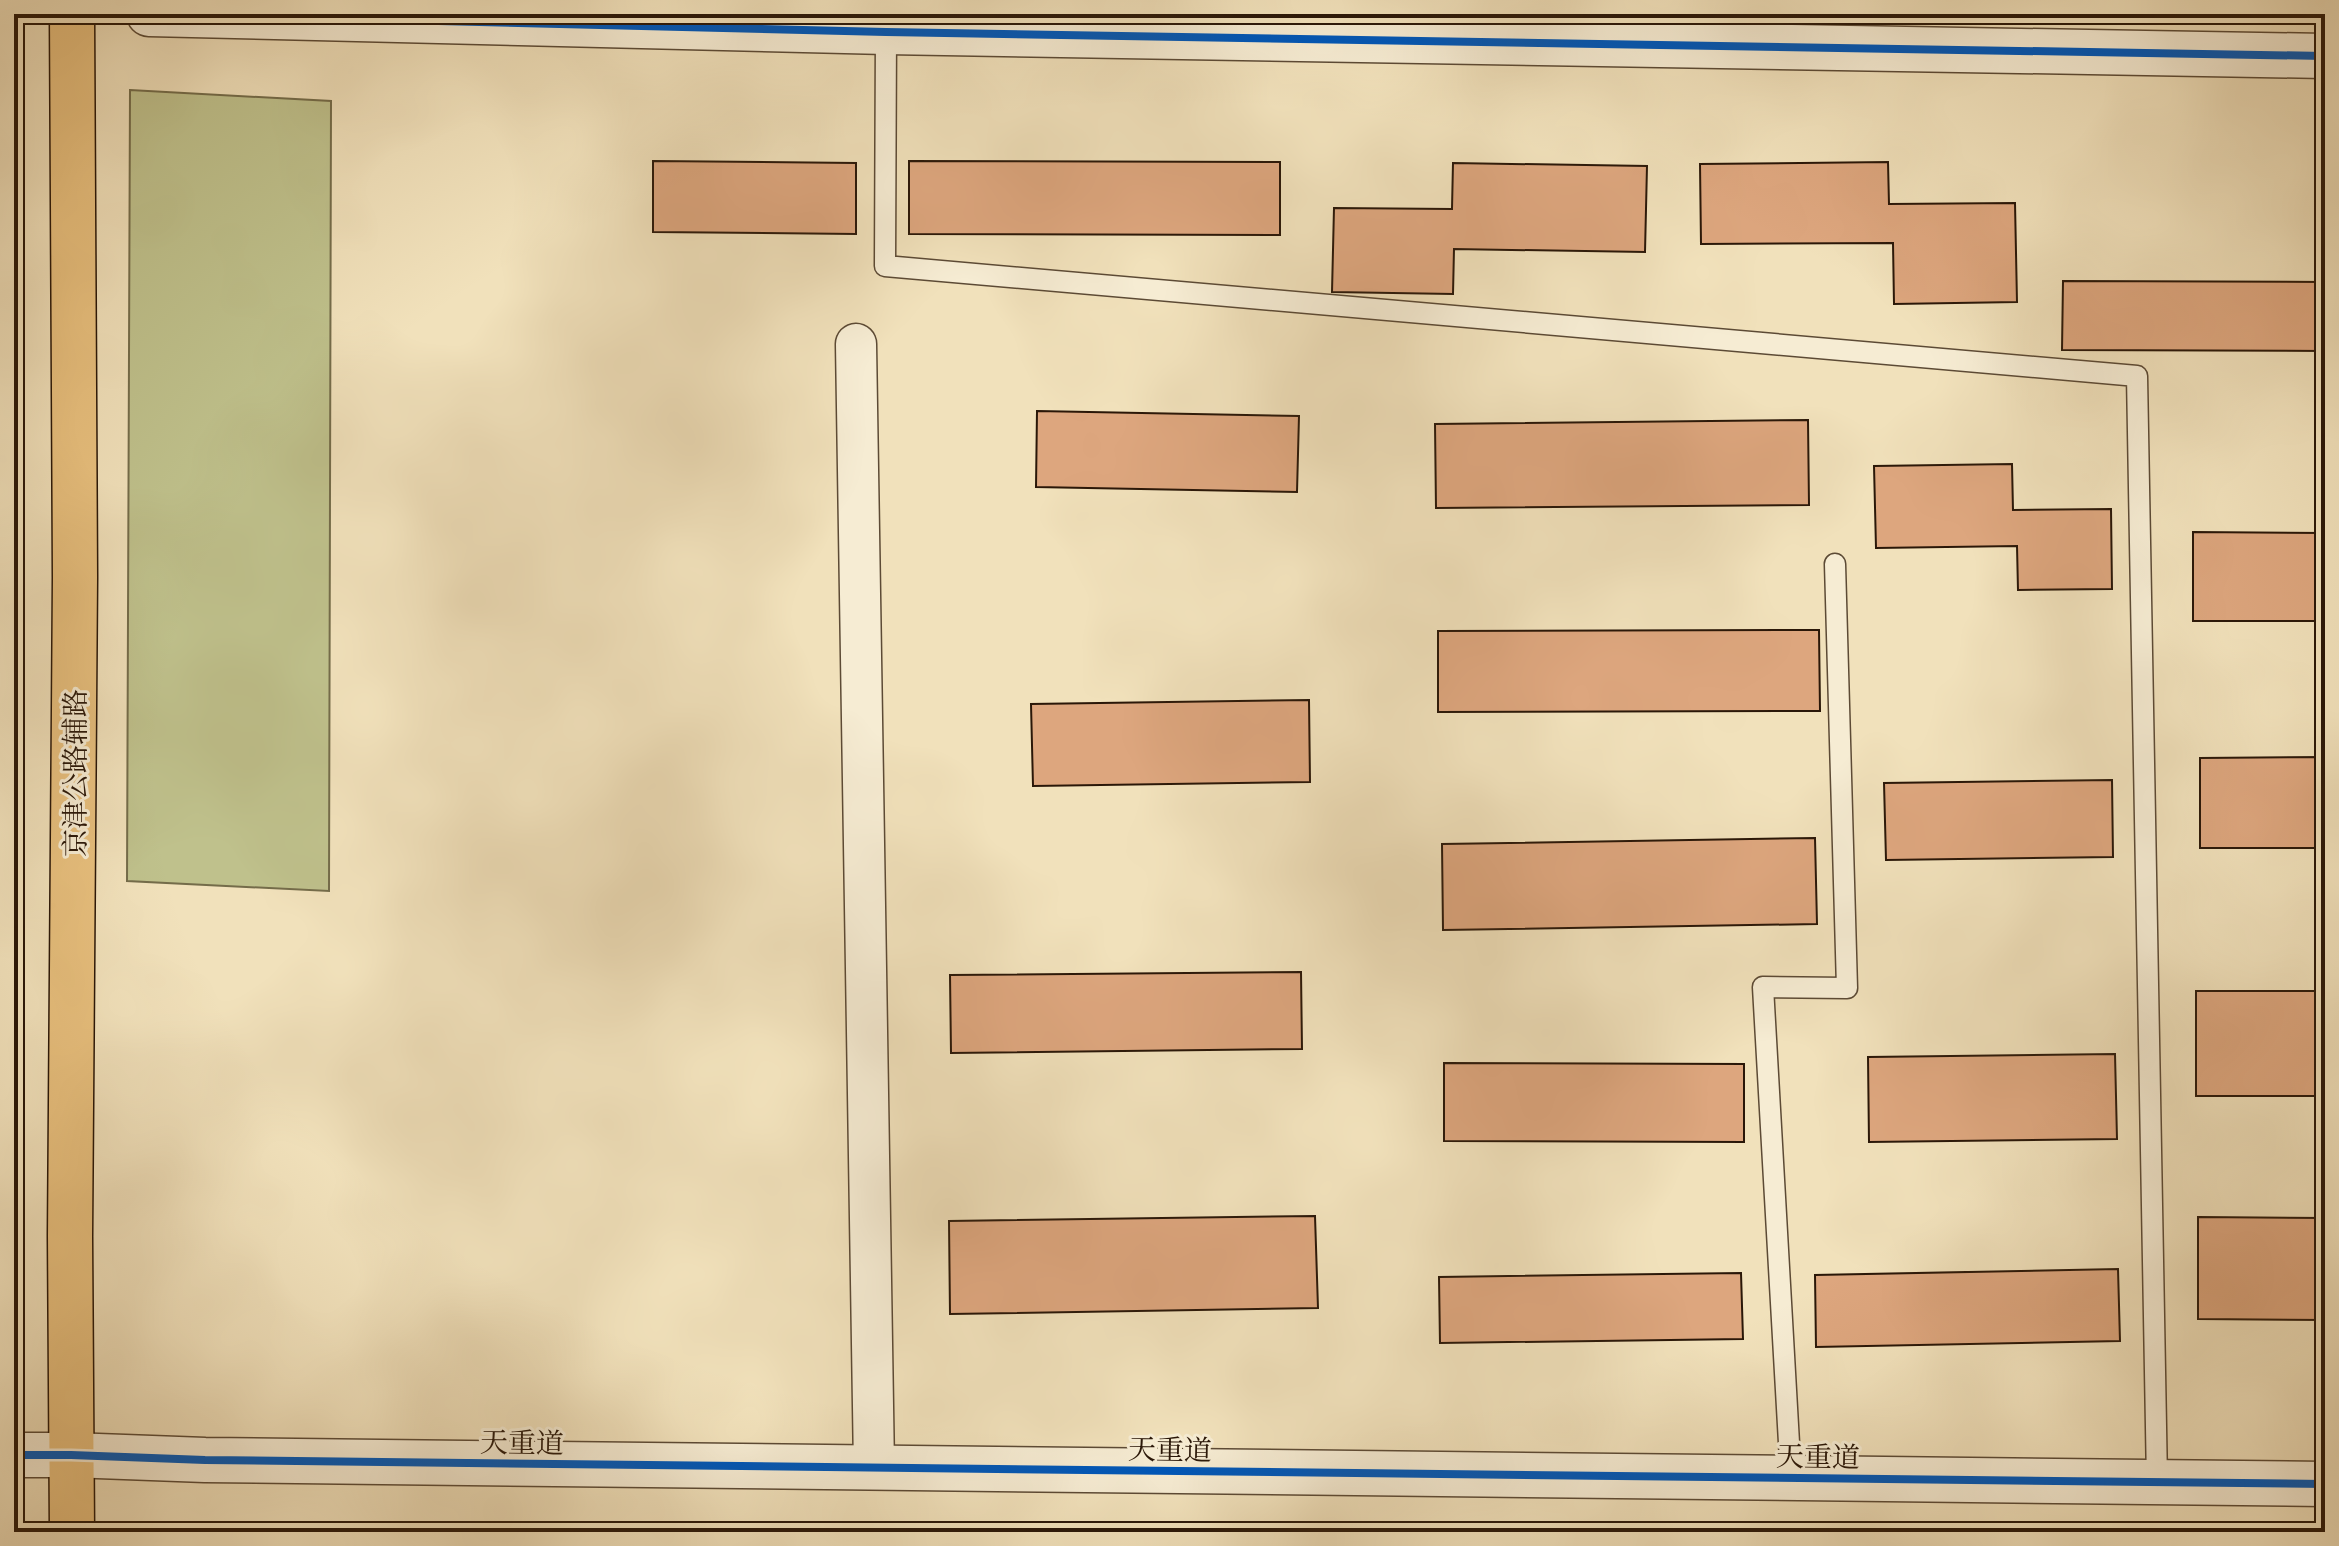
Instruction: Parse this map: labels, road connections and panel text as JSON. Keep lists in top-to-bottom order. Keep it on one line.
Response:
{"streets":{"main road":["京津公路辅路"],"street":["天重道"]},"crossings":[["京津公路辅路","天重道"]]}
